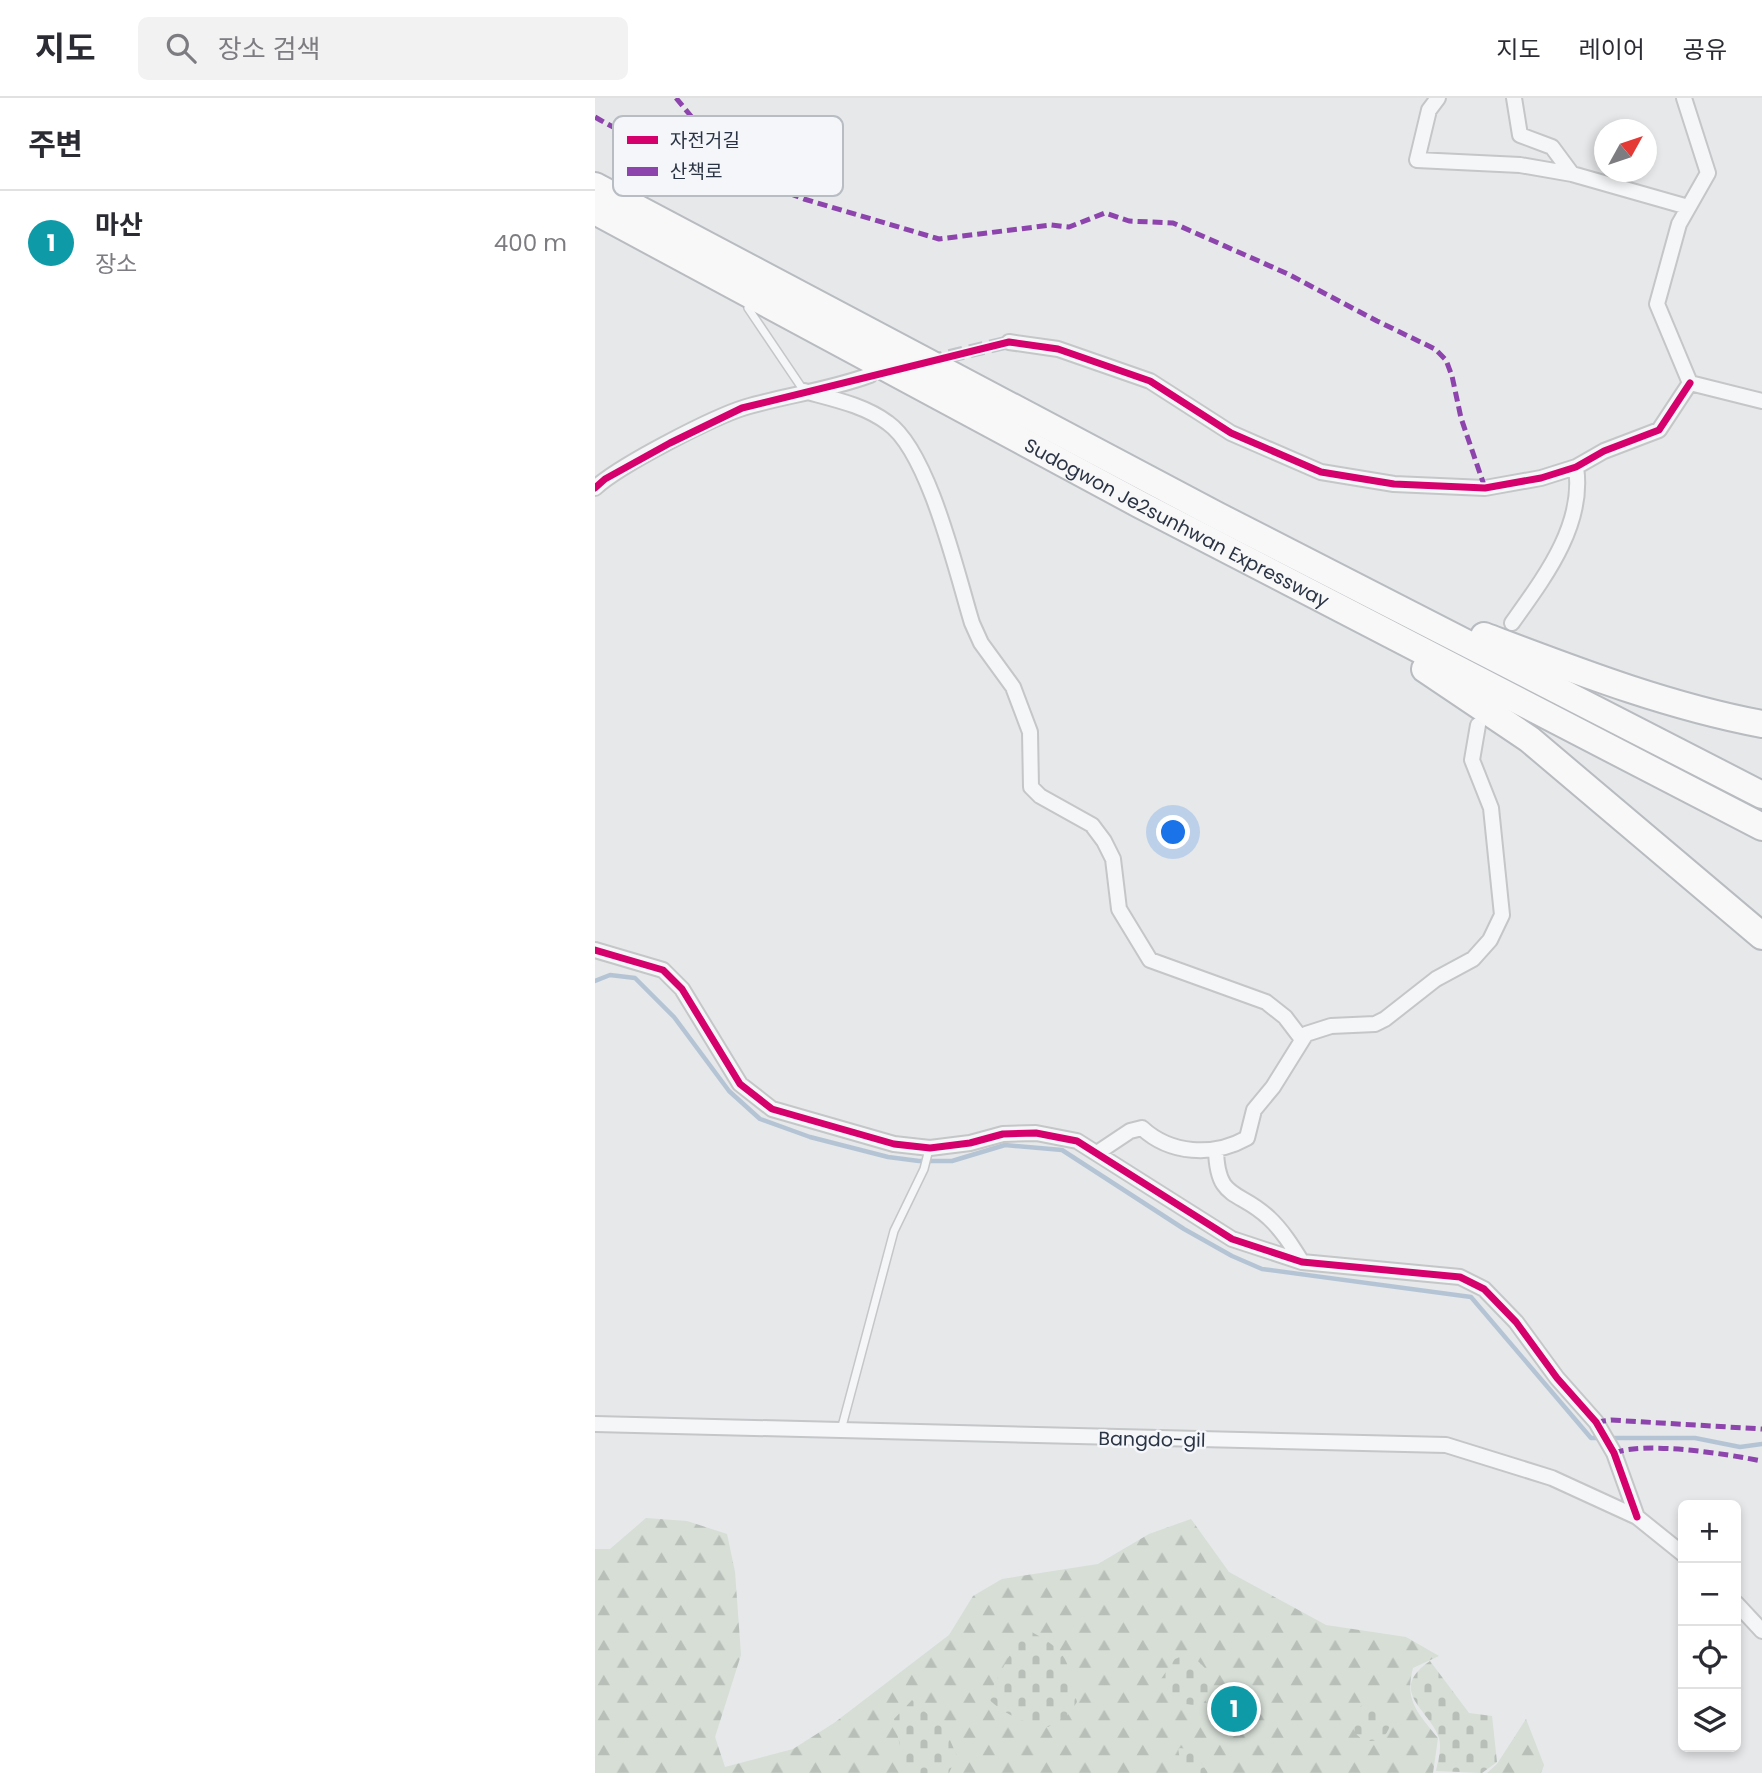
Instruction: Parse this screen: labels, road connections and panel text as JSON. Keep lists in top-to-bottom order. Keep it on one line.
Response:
{"streets":{"highway":["Sudogwon Je2sunhwan Expressway"],"street":["Bangdo-gil"]},"legend":["자전거길","산책로"],"north":"top right","page":{"header":"지도","search":"장소 검색","nav":["지도","레이어","공유"],"heading":"주변","list":[{"mark":"1","name":"마산","note":"장소","value":"400 m"}],"map_buttons":["+","−"],"pins":"1"}}
